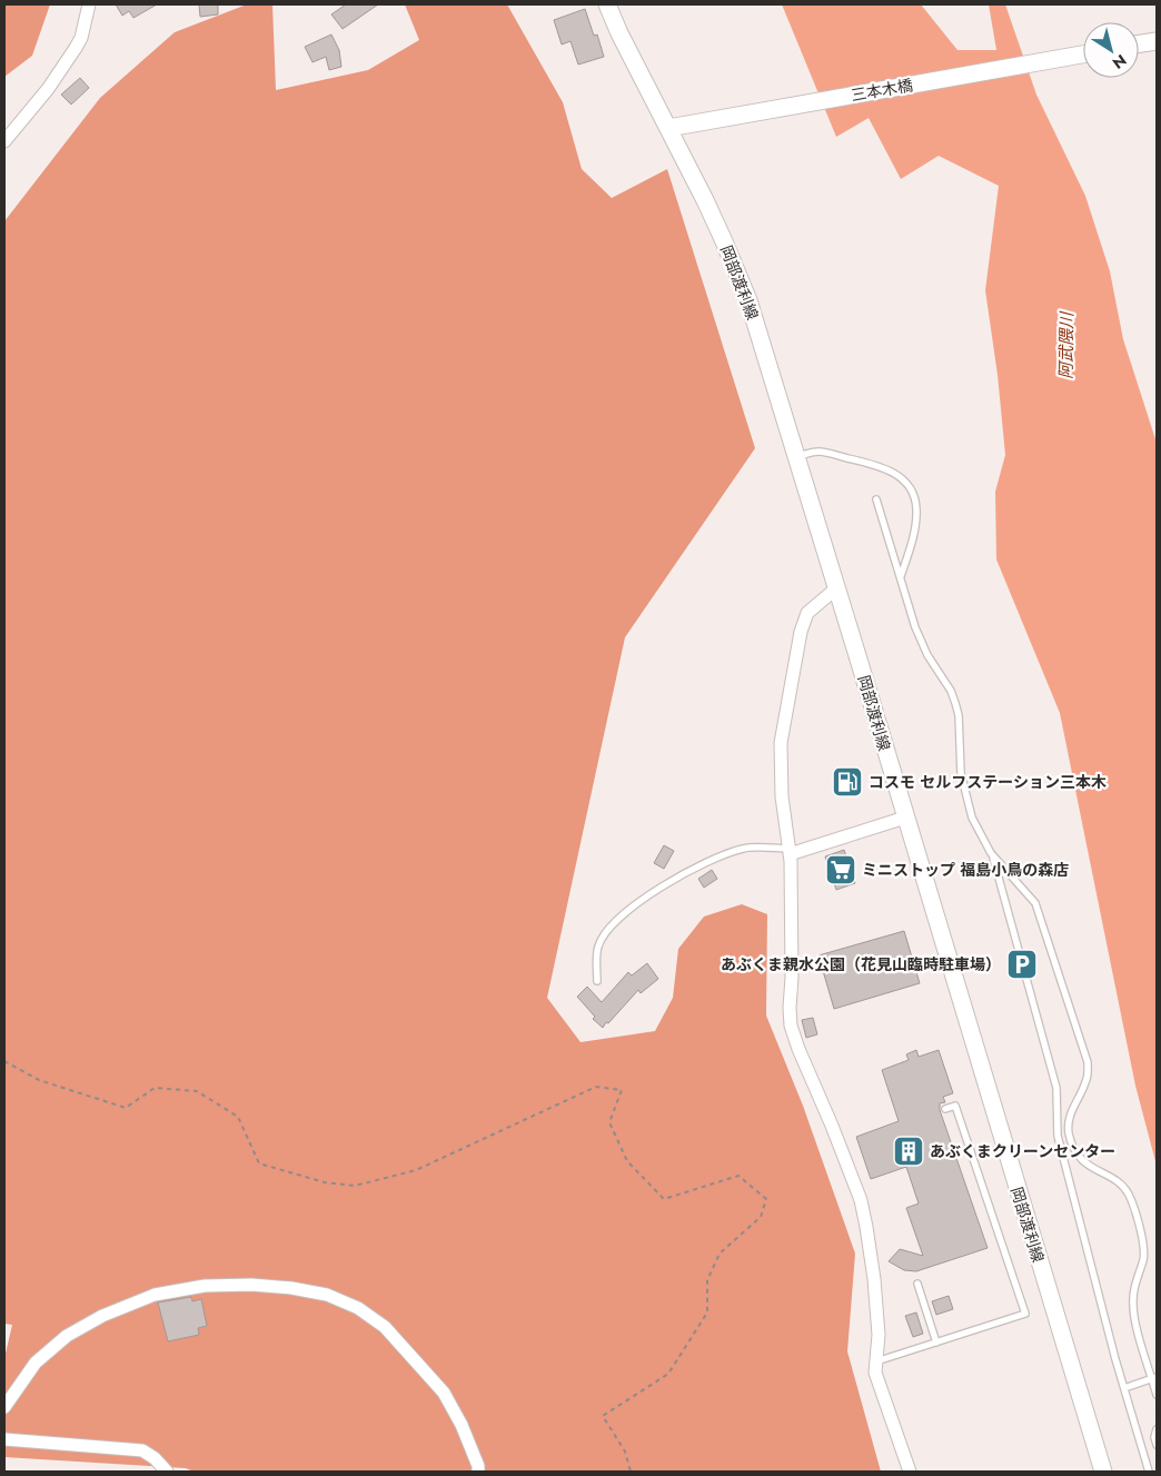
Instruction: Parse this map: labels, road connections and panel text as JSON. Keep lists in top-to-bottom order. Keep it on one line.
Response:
{"streets":{"main road":["三本木橋","岡部渡利線"]},"crossings":[["三本木橋","岡部渡利線"]],"water":["阿武隈川"],"places":{"fuel station":["コスモ セルフステーション三本木"],"supermarket":["ミニストップ 福島小鳥の森店"],"parking":["あぶくま親水公園（花見山臨時駐車場）"],"building":["あぶくまクリーンセンター"]},"north":"bottom right"}
